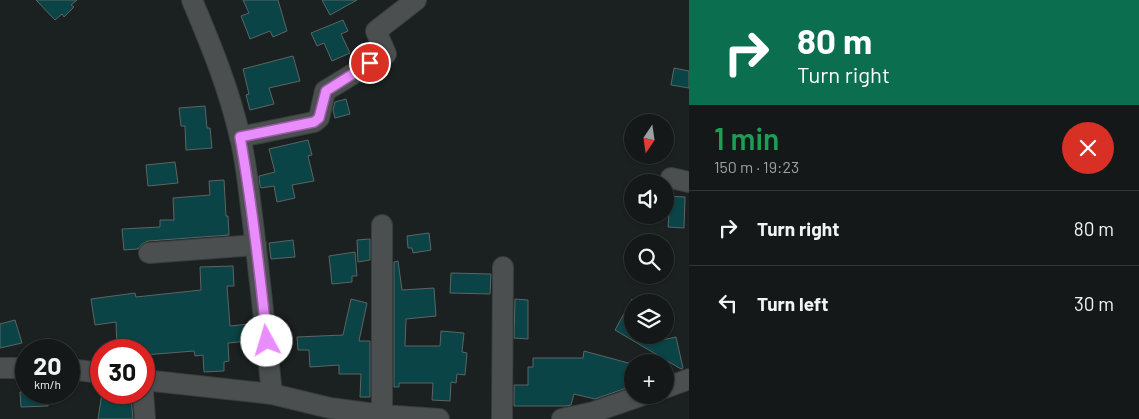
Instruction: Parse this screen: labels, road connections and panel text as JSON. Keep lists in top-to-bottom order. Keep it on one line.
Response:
{"north":"bottom","page":{"turn":["80 m","Turn right"],"heading":["1 min","150 m · 19:23"],"map_buttons":"+","list":[{"name":"Turn right","value":"80 m"},{"name":"Turn left","value":"30 m"}],"speed":"20 km/h","limit":"30"}}
